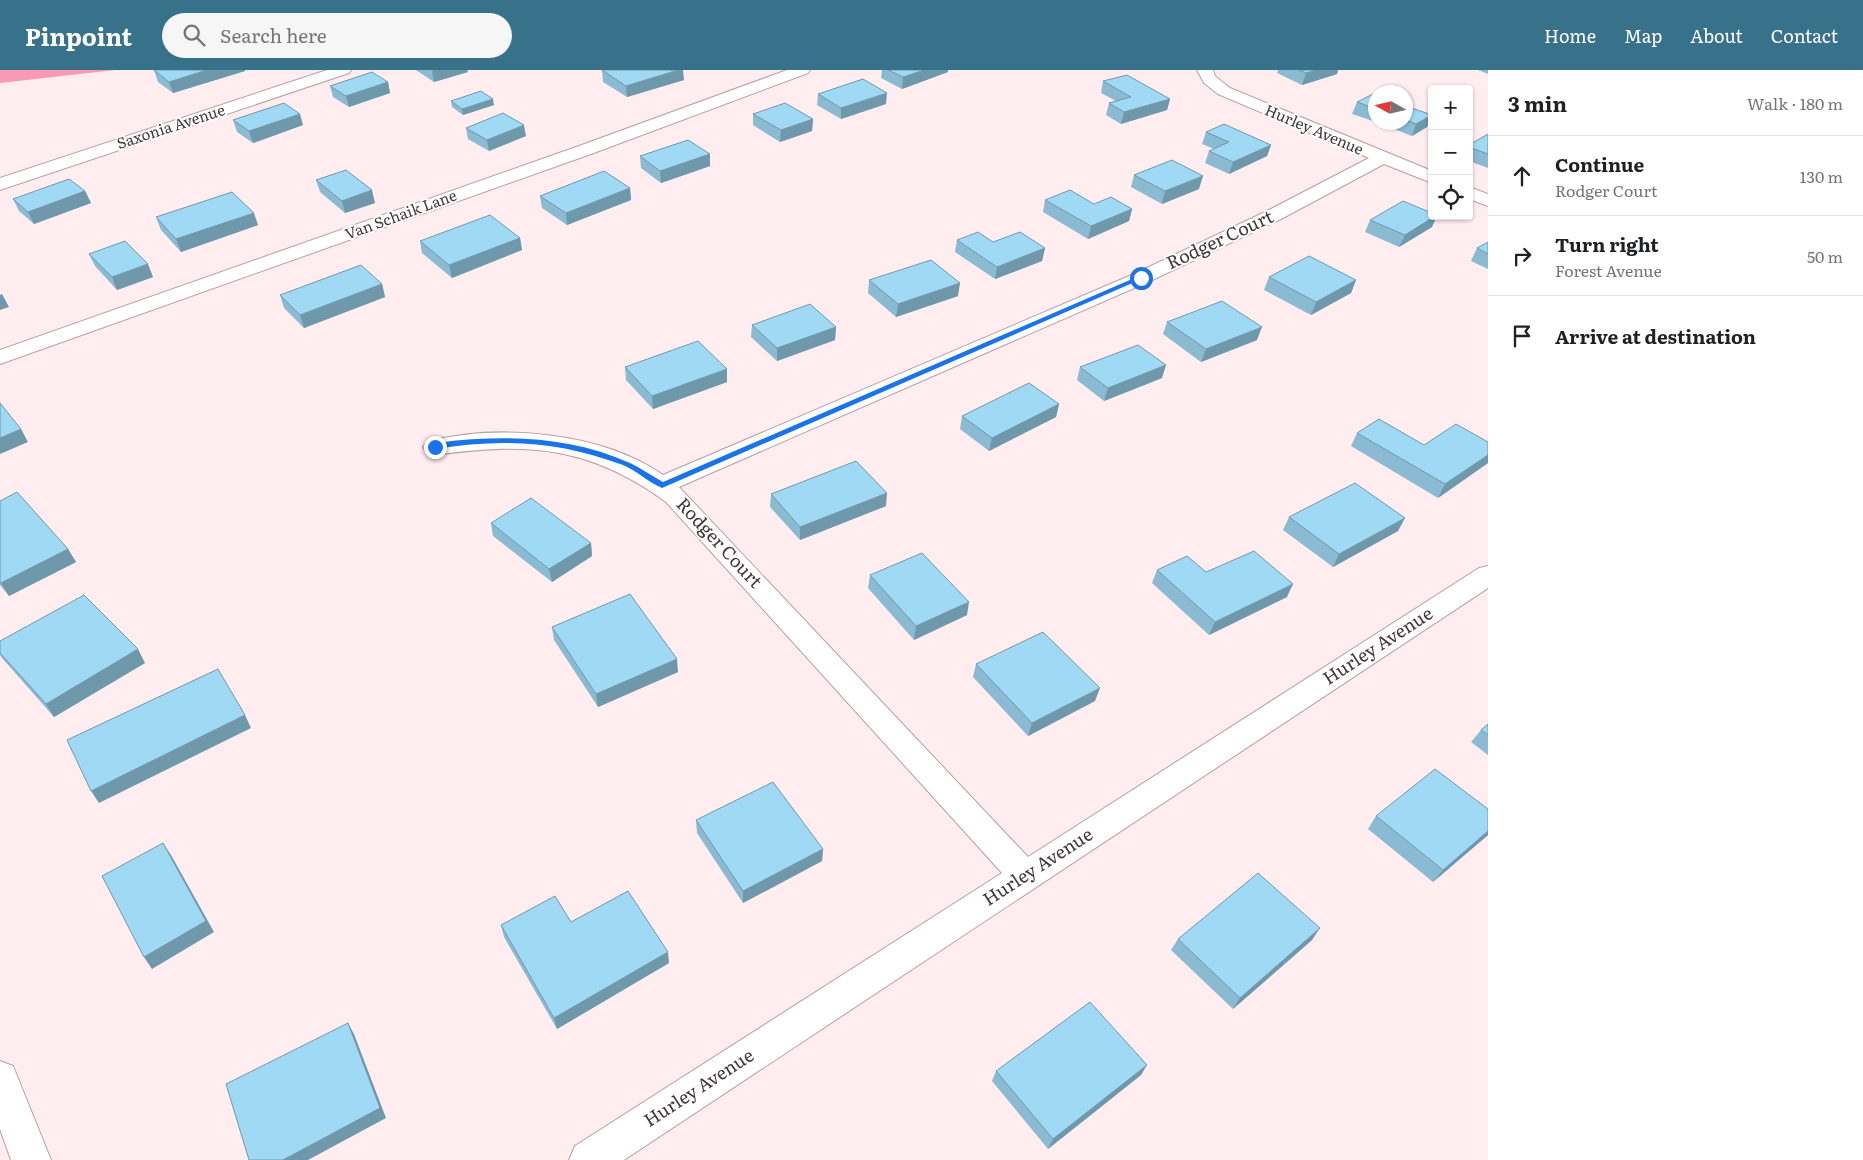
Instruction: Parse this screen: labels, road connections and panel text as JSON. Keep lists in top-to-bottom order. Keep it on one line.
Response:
{"streets":{"street":["Saxonia Avenue","Hurley Avenue","Van Schaik Lane","Rodger Court"]},"crossings":[["Hurley Avenue","Rodger Court"]],"north":"left","page":{"header":"Pinpoint","search":"Search here","nav":["Home","Map","About","Contact"],"heading":["3 min","Walk · 180 m"],"map_buttons":["+","−"],"list":[["Continue","Rodger Court","130 m"],["Turn right","Forest Avenue","50 m"],"Arrive at destination"]}}
